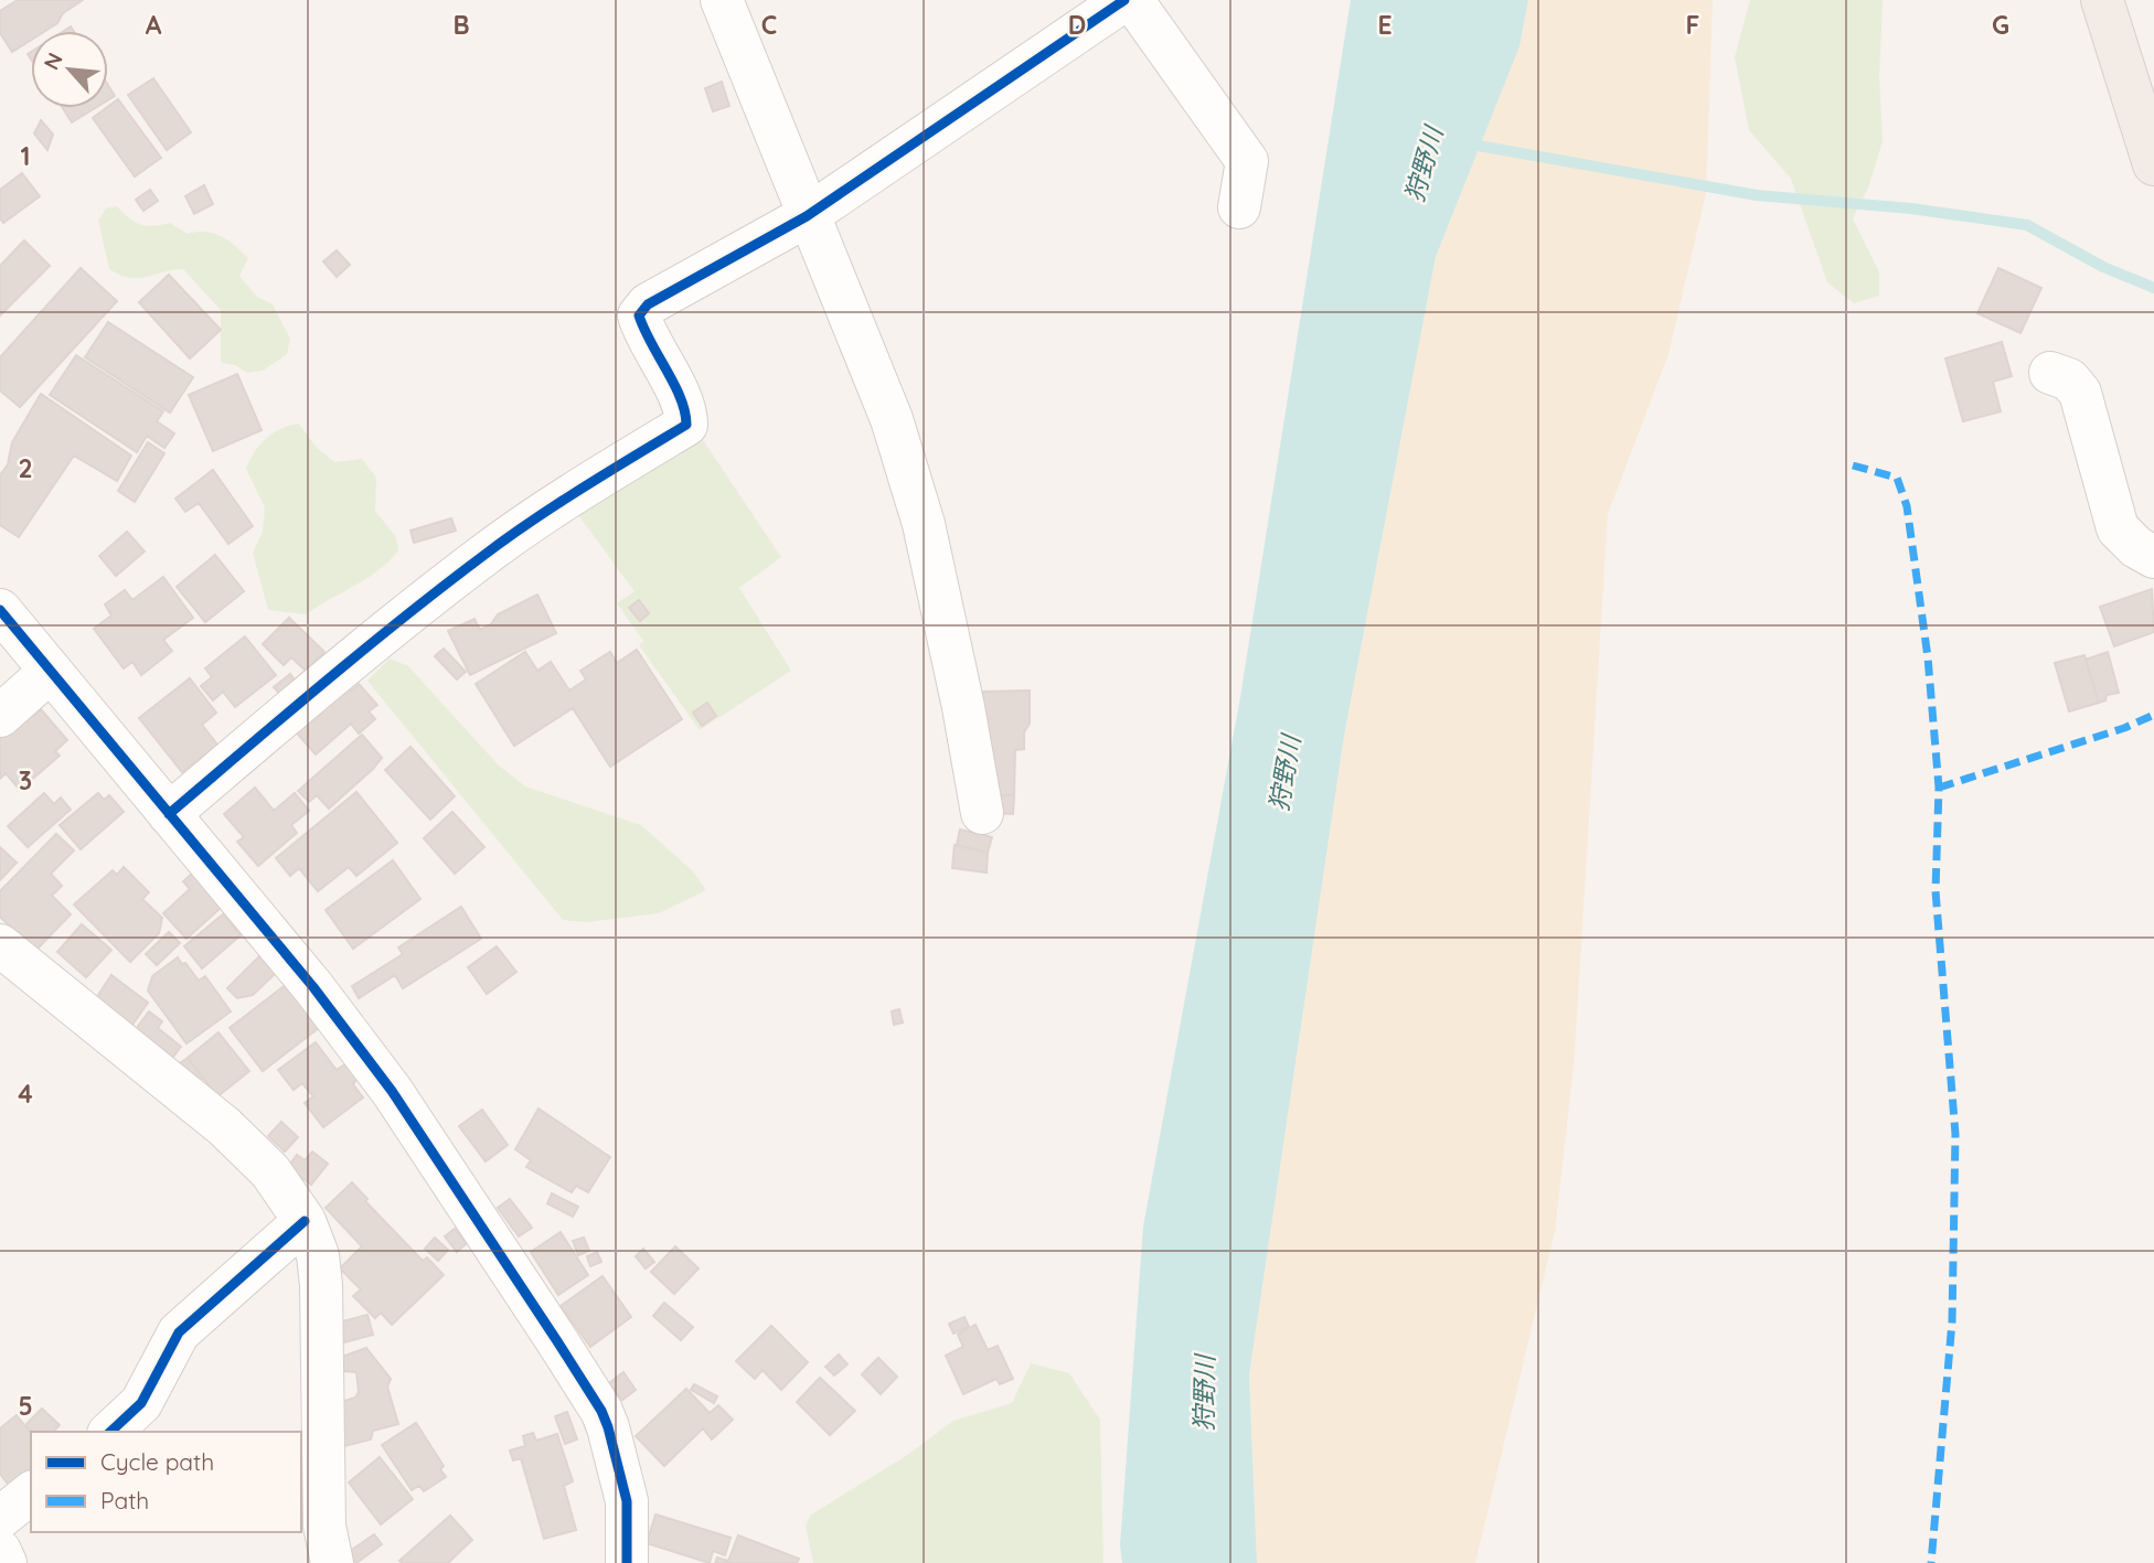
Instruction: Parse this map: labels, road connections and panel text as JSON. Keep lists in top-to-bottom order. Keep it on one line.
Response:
{"water":["狩野川"],"legend":["Cycle path","Path"],"north":"top left","grid":{"columns":["A","B","C","D","E","F","G"],"rows":["1","2","3","4","5"]}}
